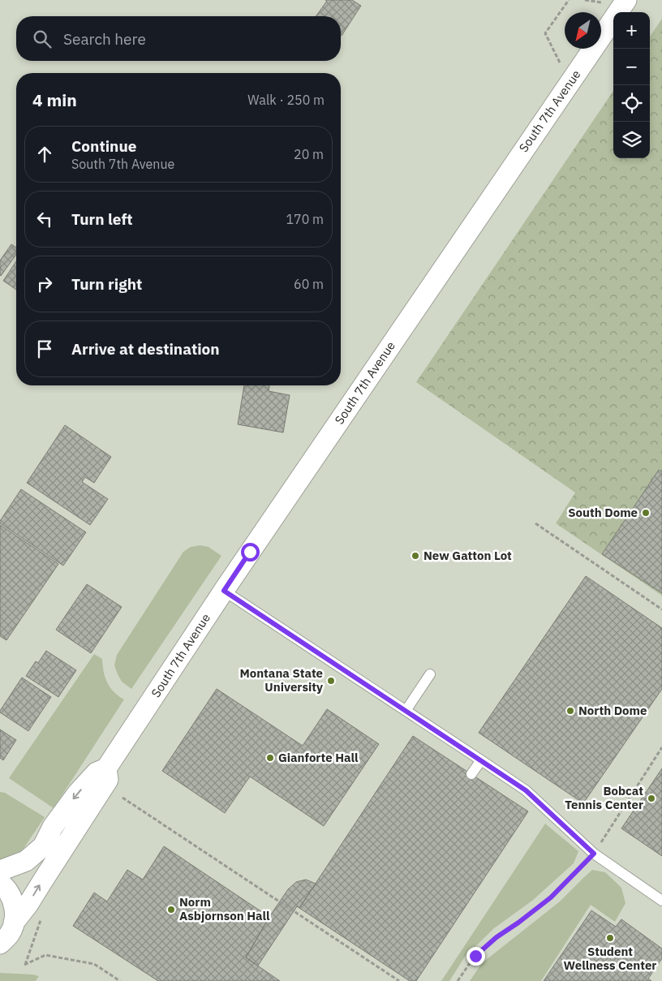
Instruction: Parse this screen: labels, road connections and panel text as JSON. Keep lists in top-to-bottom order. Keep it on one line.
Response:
{"streets":{"street":["South 7th Avenue"]},"places":["South Dome","New Gatton Lot","Montana State University","North Dome","Gianforte Hall","Bobcat Tennis Center","Norm Asbjornson Hall","Student Wellness Center"],"north":"bottom left","page":{"map_buttons":["+","−"],"search":"Search here","heading":["4 min","Walk · 250 m"],"list":[["Continue","South 7th Avenue","20 m"],["Turn left","170 m"],["Turn right","60 m"],"Arrive at destination"]}}
